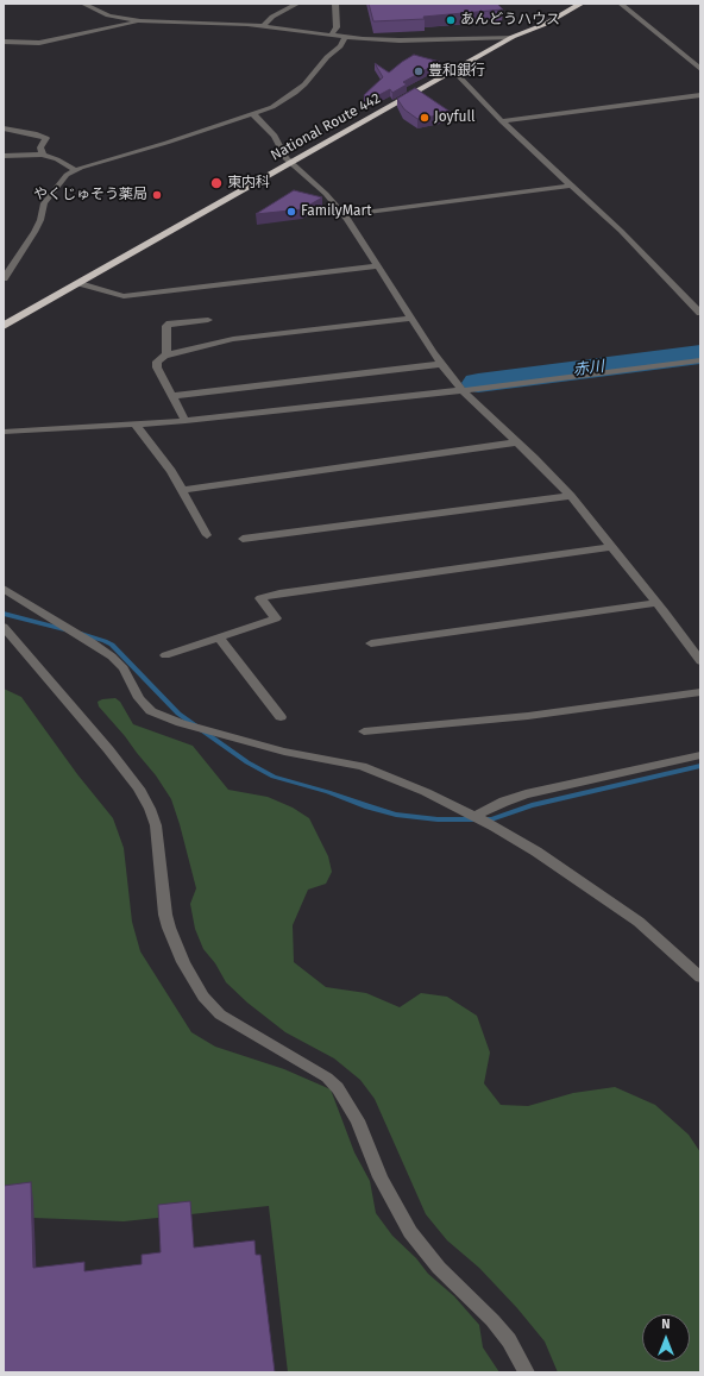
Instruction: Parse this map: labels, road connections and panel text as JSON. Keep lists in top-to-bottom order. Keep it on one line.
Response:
{"streets":{"highway":["National Route 442"]},"water":["赤川"],"places":["あんどうハウス","豊和銀行","Joyfull","東内科","やくじゅそう薬局","FamilyMart"],"north":"top"}
